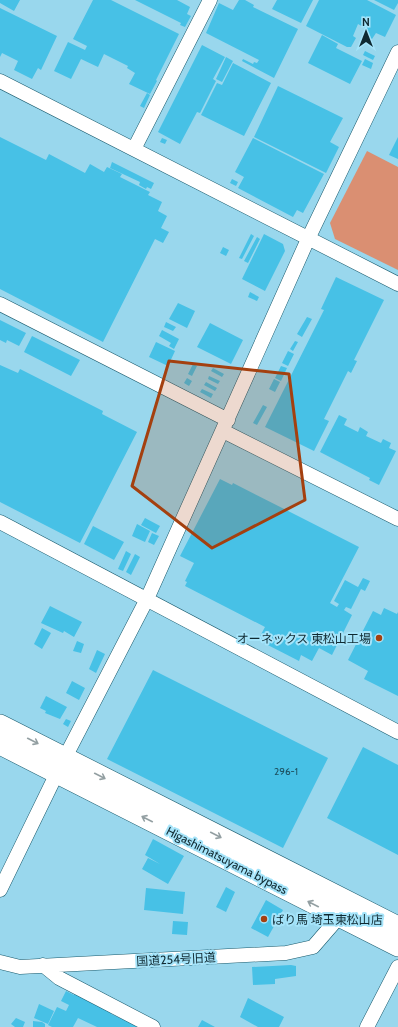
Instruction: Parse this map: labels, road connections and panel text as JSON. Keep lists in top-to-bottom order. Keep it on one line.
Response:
{"streets":{"highway":["Higashimatsuyama bypass"],"street":["国道254号旧道"]},"crossings":[["Higashimatsuyama bypass","国道254号旧道"]],"places":["オーネックス 東松山工場","ばり馬 埼玉東松山店"],"house_numbers":["296-1"],"north":"top"}
